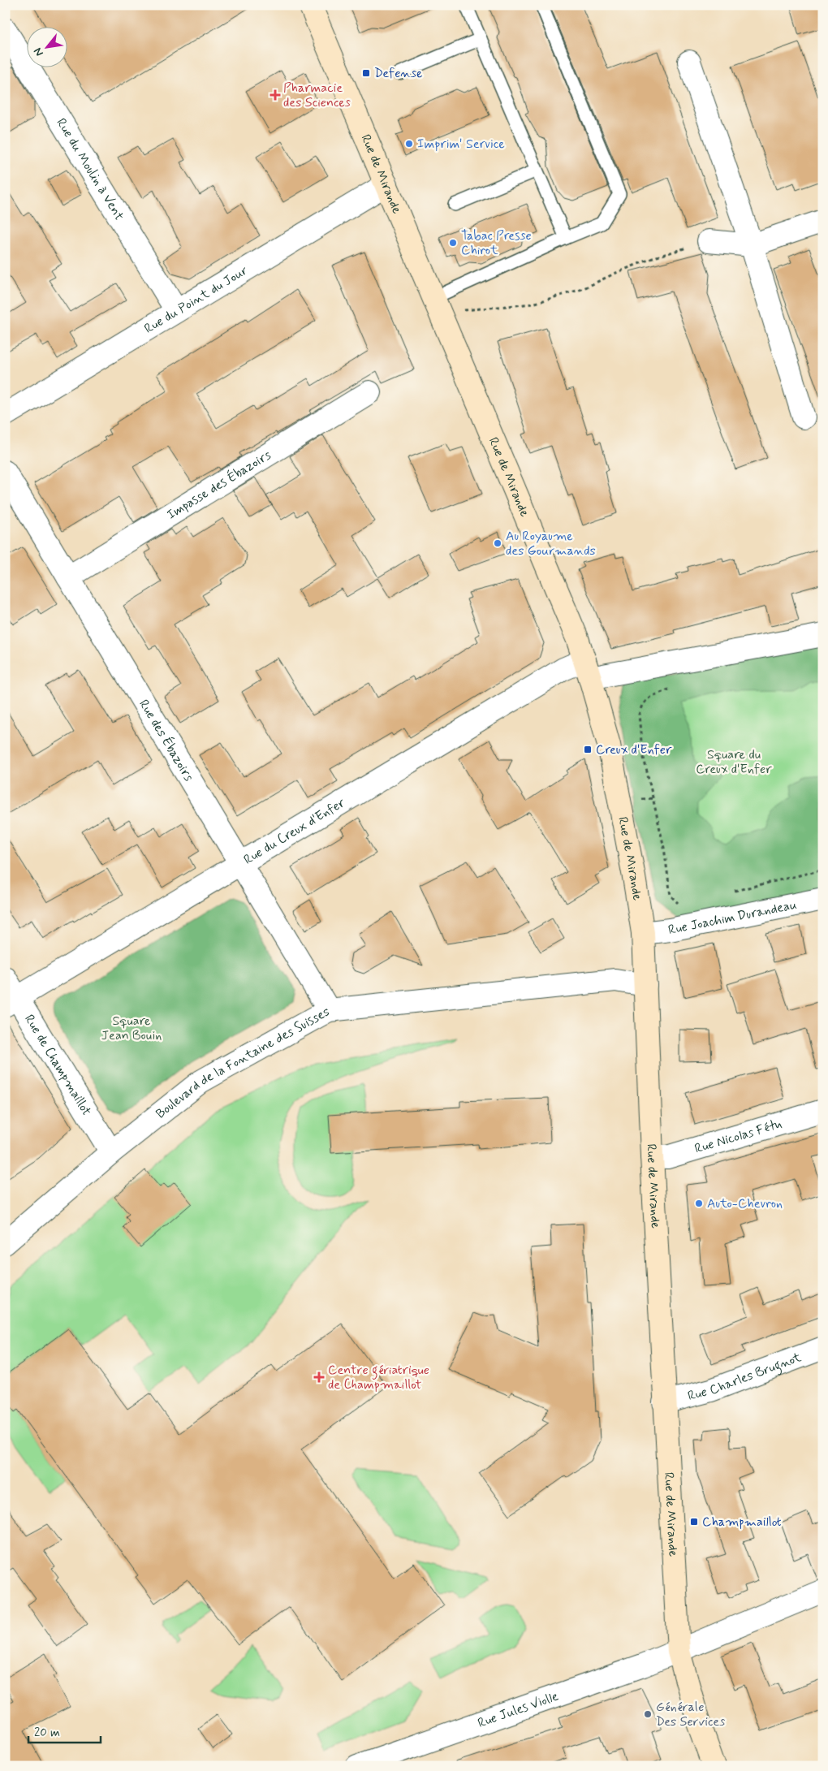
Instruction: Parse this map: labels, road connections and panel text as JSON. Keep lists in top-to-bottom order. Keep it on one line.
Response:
{"streets":{"main road":["Rue de Mirande"],"street":["Rue du Moulin à Vent","Rue du Point du Jour","Impasse des Ébazoirs","Rue des Ébazoirs","Rue du Creux d'Enfer","Rue Joachim Durandeau","Rue de Champmaillot","Boulevard de la Fontaine des Suisses","Rue Nicolas Fétu","Rue Charles Brugnot","Rue Jules Violle"]},"crossings":[["Rue du Moulin à Vent","Rue du Point du Jour"],["Rue de Mirande","Rue du Point du Jour"],["Rue de Mirande","Rue du Creux d'Enfer"],["Rue de Mirande","Rue Joachim Durandeau"],["Rue de Mirande","Boulevard de la Fontaine des Suisses"],["Rue de Mirande","Rue Nicolas Fétu"],["Rue de Mirande","Rue Charles Brugnot"],["Rue de Mirande","Rue Jules Violle"],["Impasse des Ébazoirs","Rue des Ébazoirs"],["Rue des Ébazoirs","Rue du Creux d'Enfer"],["Rue des Ébazoirs","Boulevard de la Fontaine des Suisses"],["Rue du Creux d'Enfer","Rue de Champmaillot"],["Rue de Champmaillot","Boulevard de la Fontaine des Suisses"]],"parks":["Square du Creux d'Enfer","Square Jean Bouin"],"places":{"transit":["Defense","Creux d'Enfer","Champmaillot"],"health":["Pharmacie des Sciences","Centre gériatrique de Champmaillot"],"other":["Imprim' Service","Tabac Presse Chirot","Au Royaume des Gourmands","Auto-Chevron","Générale Des Services"]},"scale_bar":"20 m","north":"bottom left"}
